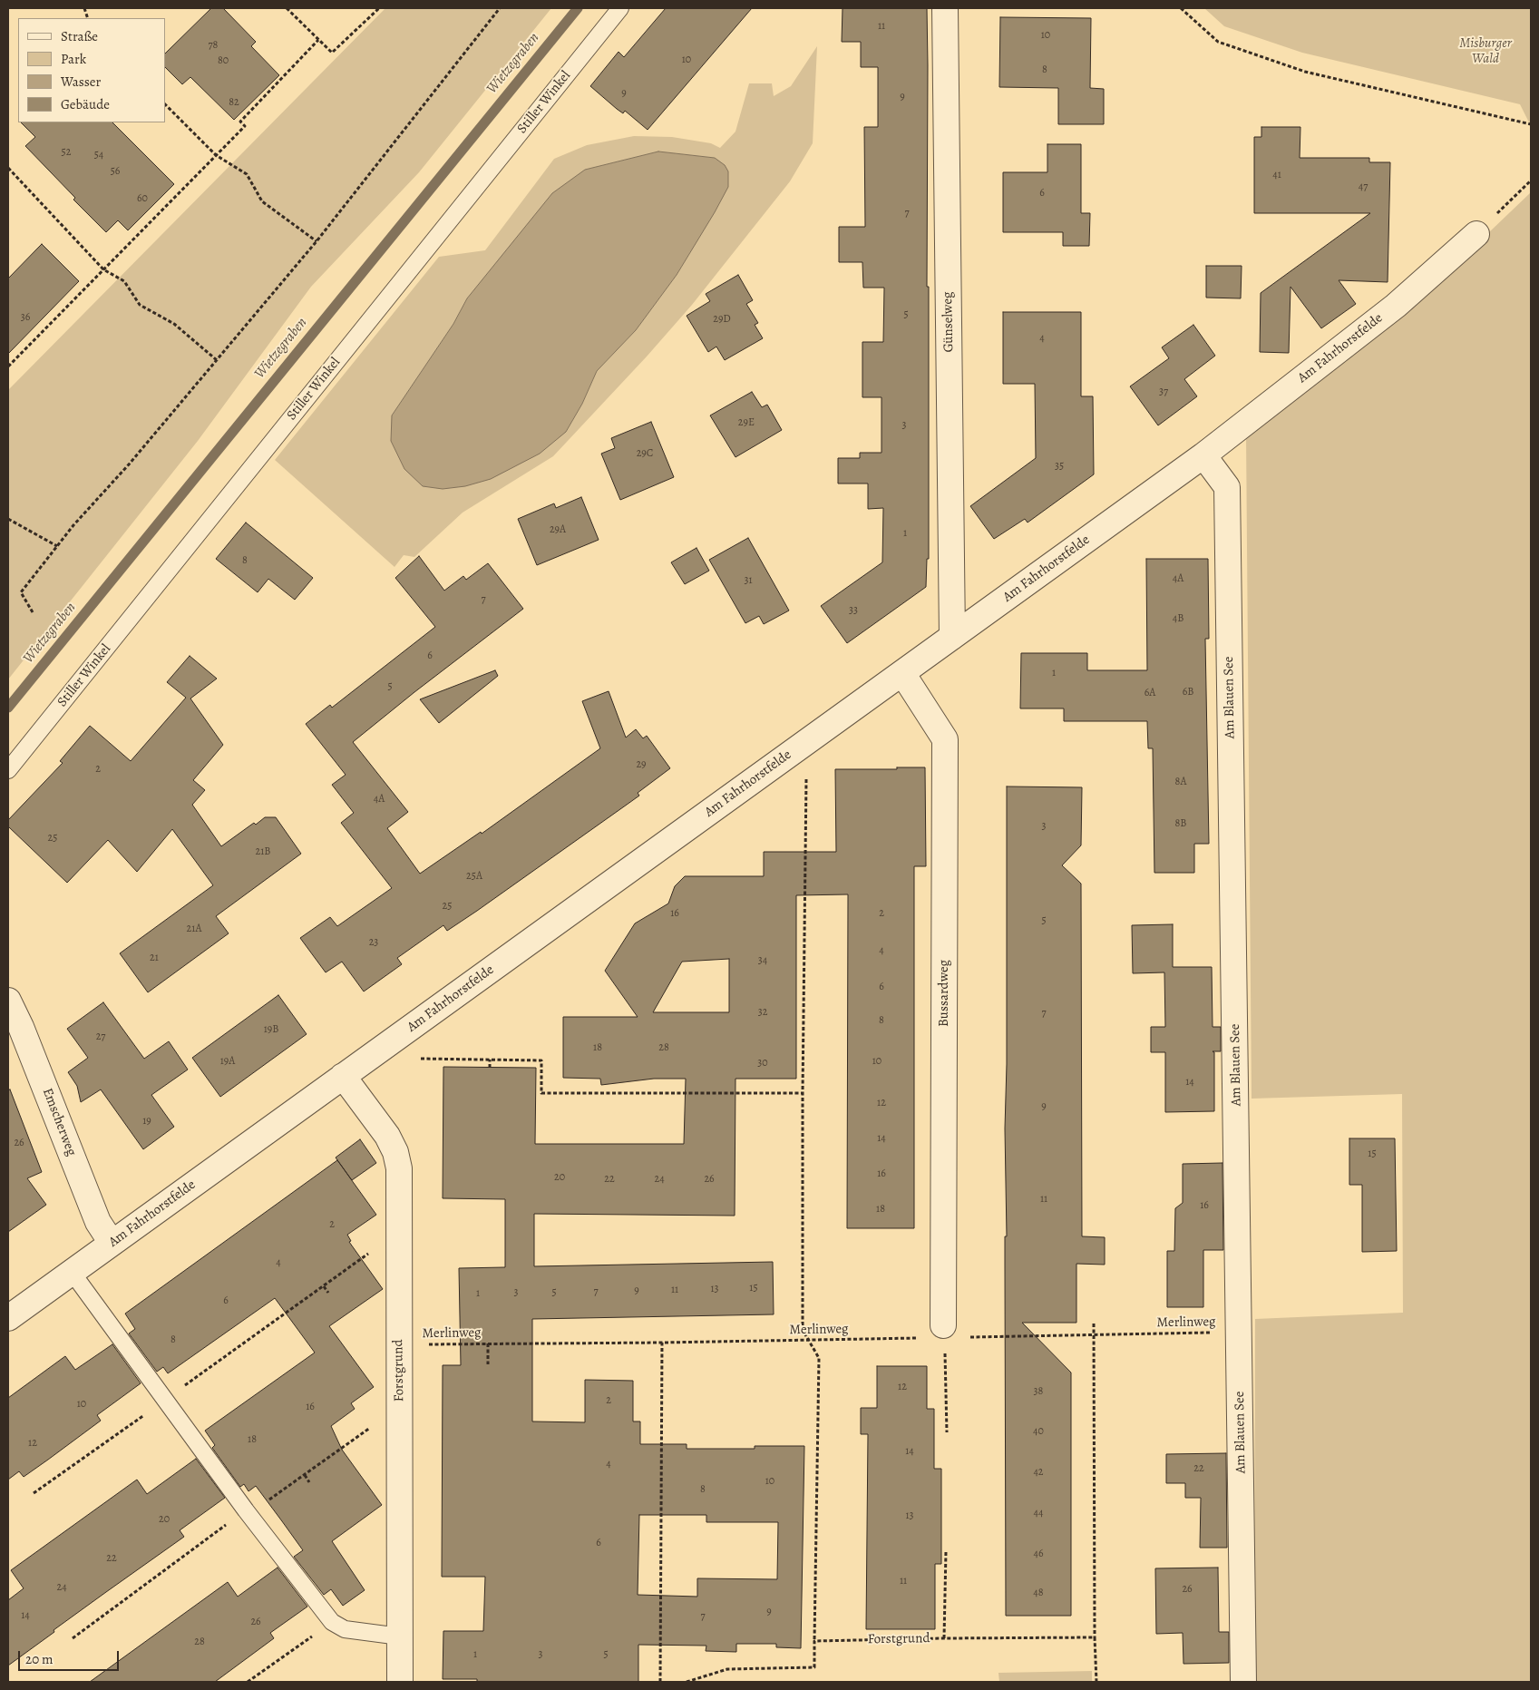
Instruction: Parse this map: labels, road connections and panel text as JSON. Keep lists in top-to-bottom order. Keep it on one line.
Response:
{"streets":{"street":["Günselweg","Am Fahrhorstfelde","Am Blauen See","Bussardweg","Emscherweg","Forstgrund"],"lane":["Stiller Winkel"],"path":["Merlinweg"]},"crossings":[["Günselweg","Am Fahrhorstfelde"],["Am Fahrhorstfelde","Am Blauen See"],["Am Fahrhorstfelde","Bussardweg"],["Am Fahrhorstfelde","Emscherweg"],["Am Fahrhorstfelde","Forstgrund"],["Am Blauen See","Merlinweg"],["Bussardweg","Merlinweg"],["Merlinweg","Forstgrund"]],"water":["Wietzegraben"],"parks":["Misburger Wald"],"house_numbers":["11","10","78","10","80","8","9","9","82","52","54","56","41","47","6","60","7","5","36","29D","4","37","29E","3","29C","35","29A","1","8","4A","31","7","33","4B","6","1","5","6B","6A","29","2","8A","4A","8B","3","25","21B","25A","25","16","2","5","21A","23","4","21","34","6","32","7","8","19B","27","18","28","19A","10","30","14","12","9","19","14","26","15","16","20","22","24","26","11","16","18","2","4","15","13","11","9","7","3","5","1","6","8","12","38","2","10","16","40","18","12","14","4","22","42","10","8","44","13","20","6","46","22","11","24","26","48","9","14","7","26","28","1","3","5"],"legend":["Straße","Park","Wasser","Gebäude"],"scale_bar":"20 m"}
